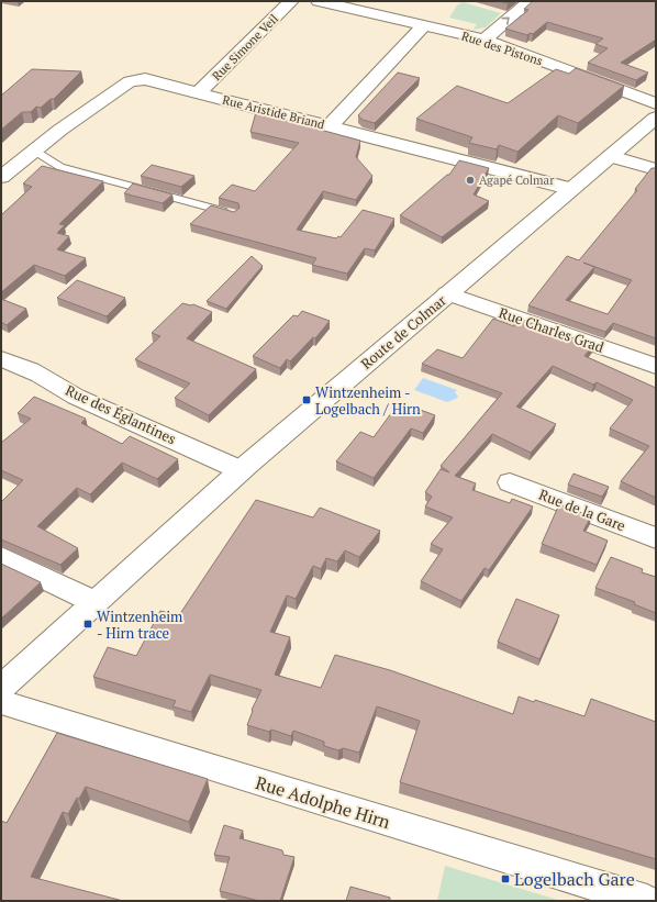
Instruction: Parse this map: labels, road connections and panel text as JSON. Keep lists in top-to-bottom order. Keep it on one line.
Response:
{"streets":{"street":["Rue Simone Veil","Rue des Pistons","Rue Aristide Briand","Rue Charles Grad","Route de Colmar","Rue des Églantines","Rue de la Gare","Rue Adolphe Hirn"]},"crossings":[["Rue Simone Veil","Rue Aristide Briand"],["Rue Aristide Briand","Route de Colmar"],["Rue Charles Grad","Route de Colmar"],["Route de Colmar","Rue des Églantines"]],"places":{"other":["Agapé Colmar"],"transit":["Wintzenheim - Logelbach / Hirn","Wintzenheim - Hirn trace","Logelbach Gare"]}}
